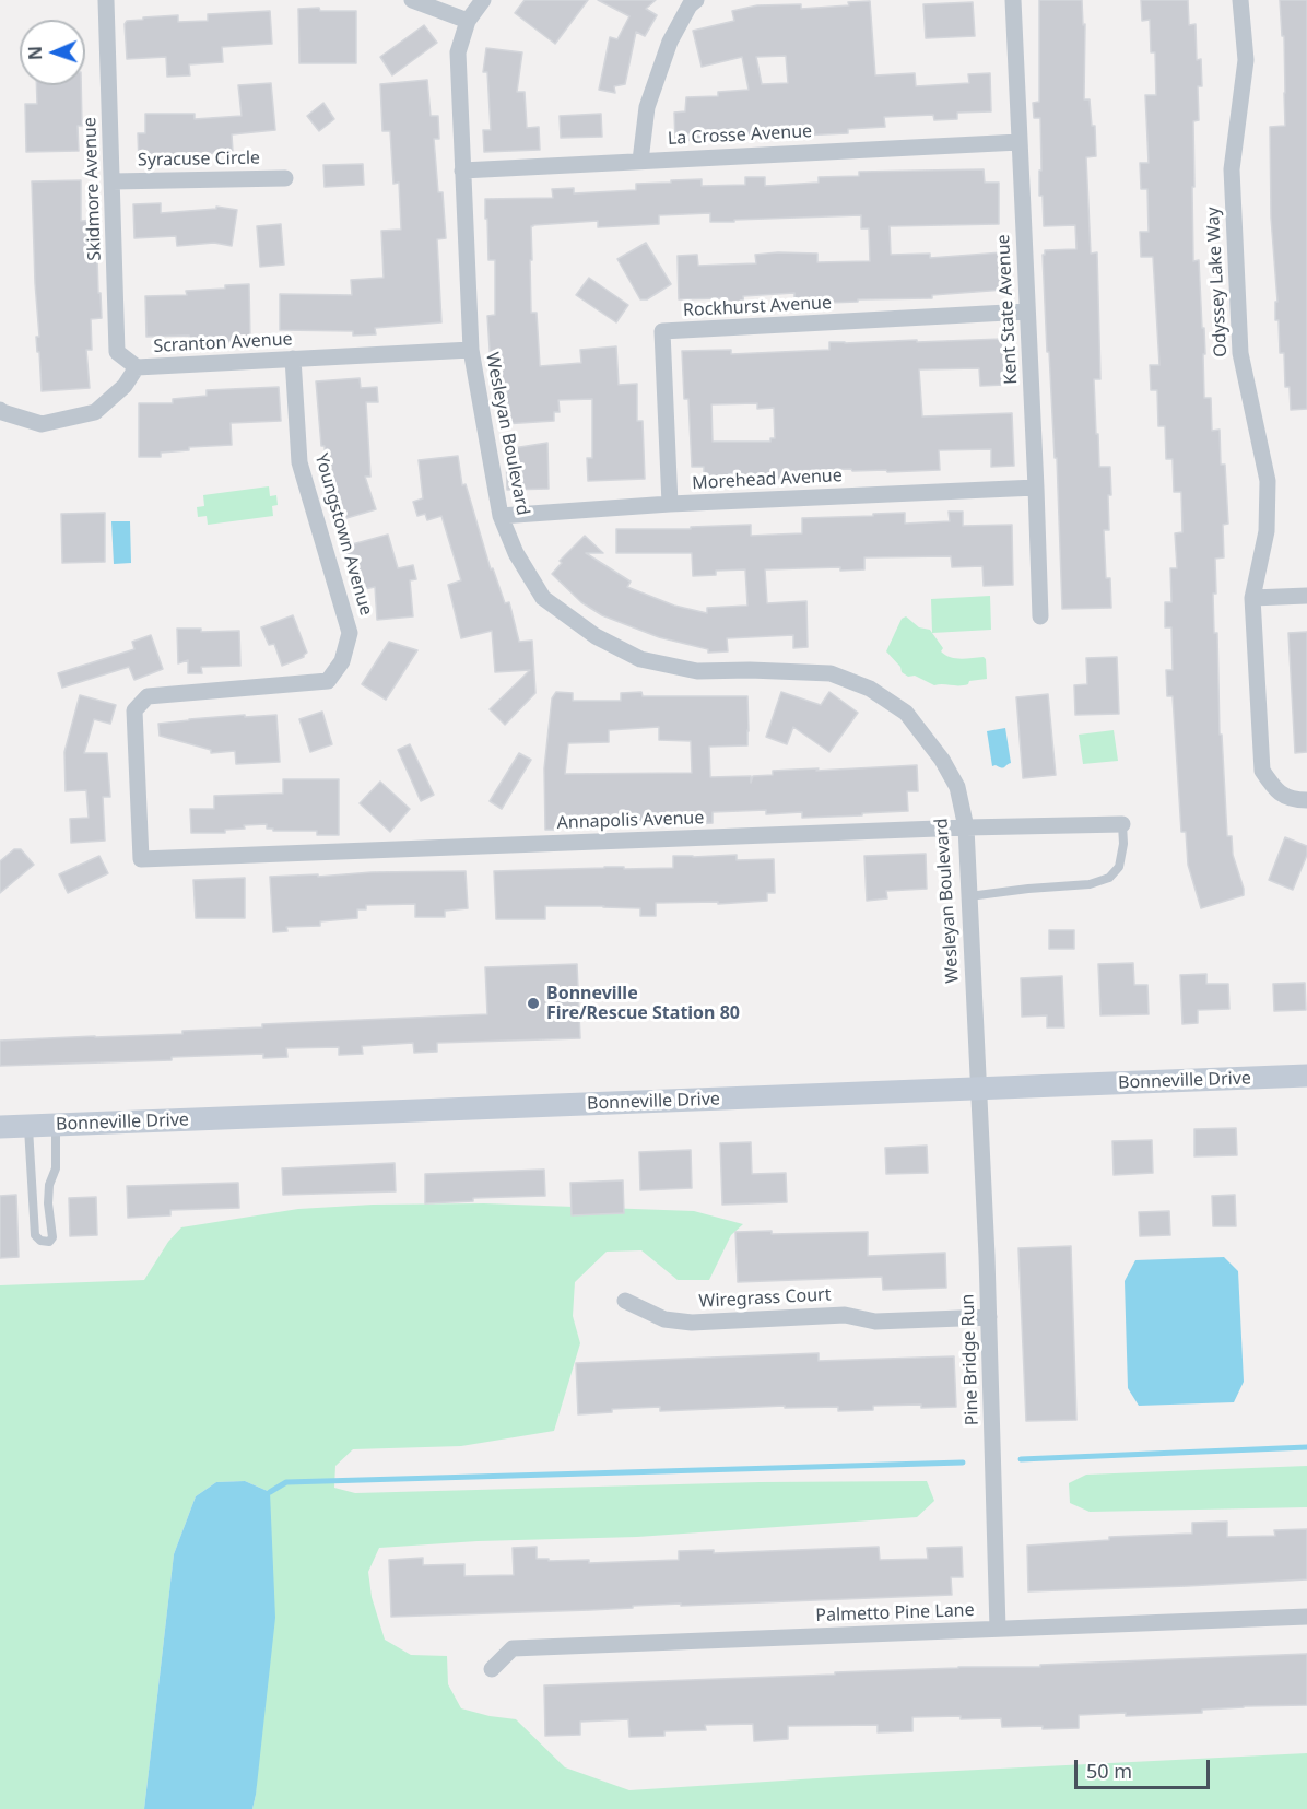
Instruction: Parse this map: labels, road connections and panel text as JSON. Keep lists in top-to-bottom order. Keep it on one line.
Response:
{"streets":{"street":["La Crosse Avenue","Syracuse Circle","Skidmore Avenue","Odyssey Lake Way","Rockhurst Avenue","Kent State Avenue","Scranton Avenue","Wesleyan Boulevard","Morehead Avenue","Youngstown Avenue","Annapolis Avenue","Bonneville Drive","Wiregrass Court","Pine Bridge Run","Palmetto Pine Lane"]},"crossings":[["La Crosse Avenue","Kent State Avenue"],["La Crosse Avenue","Wesleyan Boulevard"],["Syracuse Circle","Skidmore Avenue"],["Skidmore Avenue","Scranton Avenue"],["Rockhurst Avenue","Kent State Avenue"],["Rockhurst Avenue","Morehead Avenue"],["Kent State Avenue","Morehead Avenue"],["Scranton Avenue","Wesleyan Boulevard"],["Scranton Avenue","Youngstown Avenue"],["Wesleyan Boulevard","Morehead Avenue"],["Wesleyan Boulevard","Annapolis Avenue"],["Wesleyan Boulevard","Bonneville Drive"],["Wesleyan Boulevard","Pine Bridge Run"],["Youngstown Avenue","Annapolis Avenue"],["Bonneville Drive","Pine Bridge Run"],["Wiregrass Court","Pine Bridge Run"],["Pine Bridge Run","Palmetto Pine Lane"]],"places":["Bonneville Fire/Rescue Station 80"],"scale_bar":"50 m","north":"left"}
